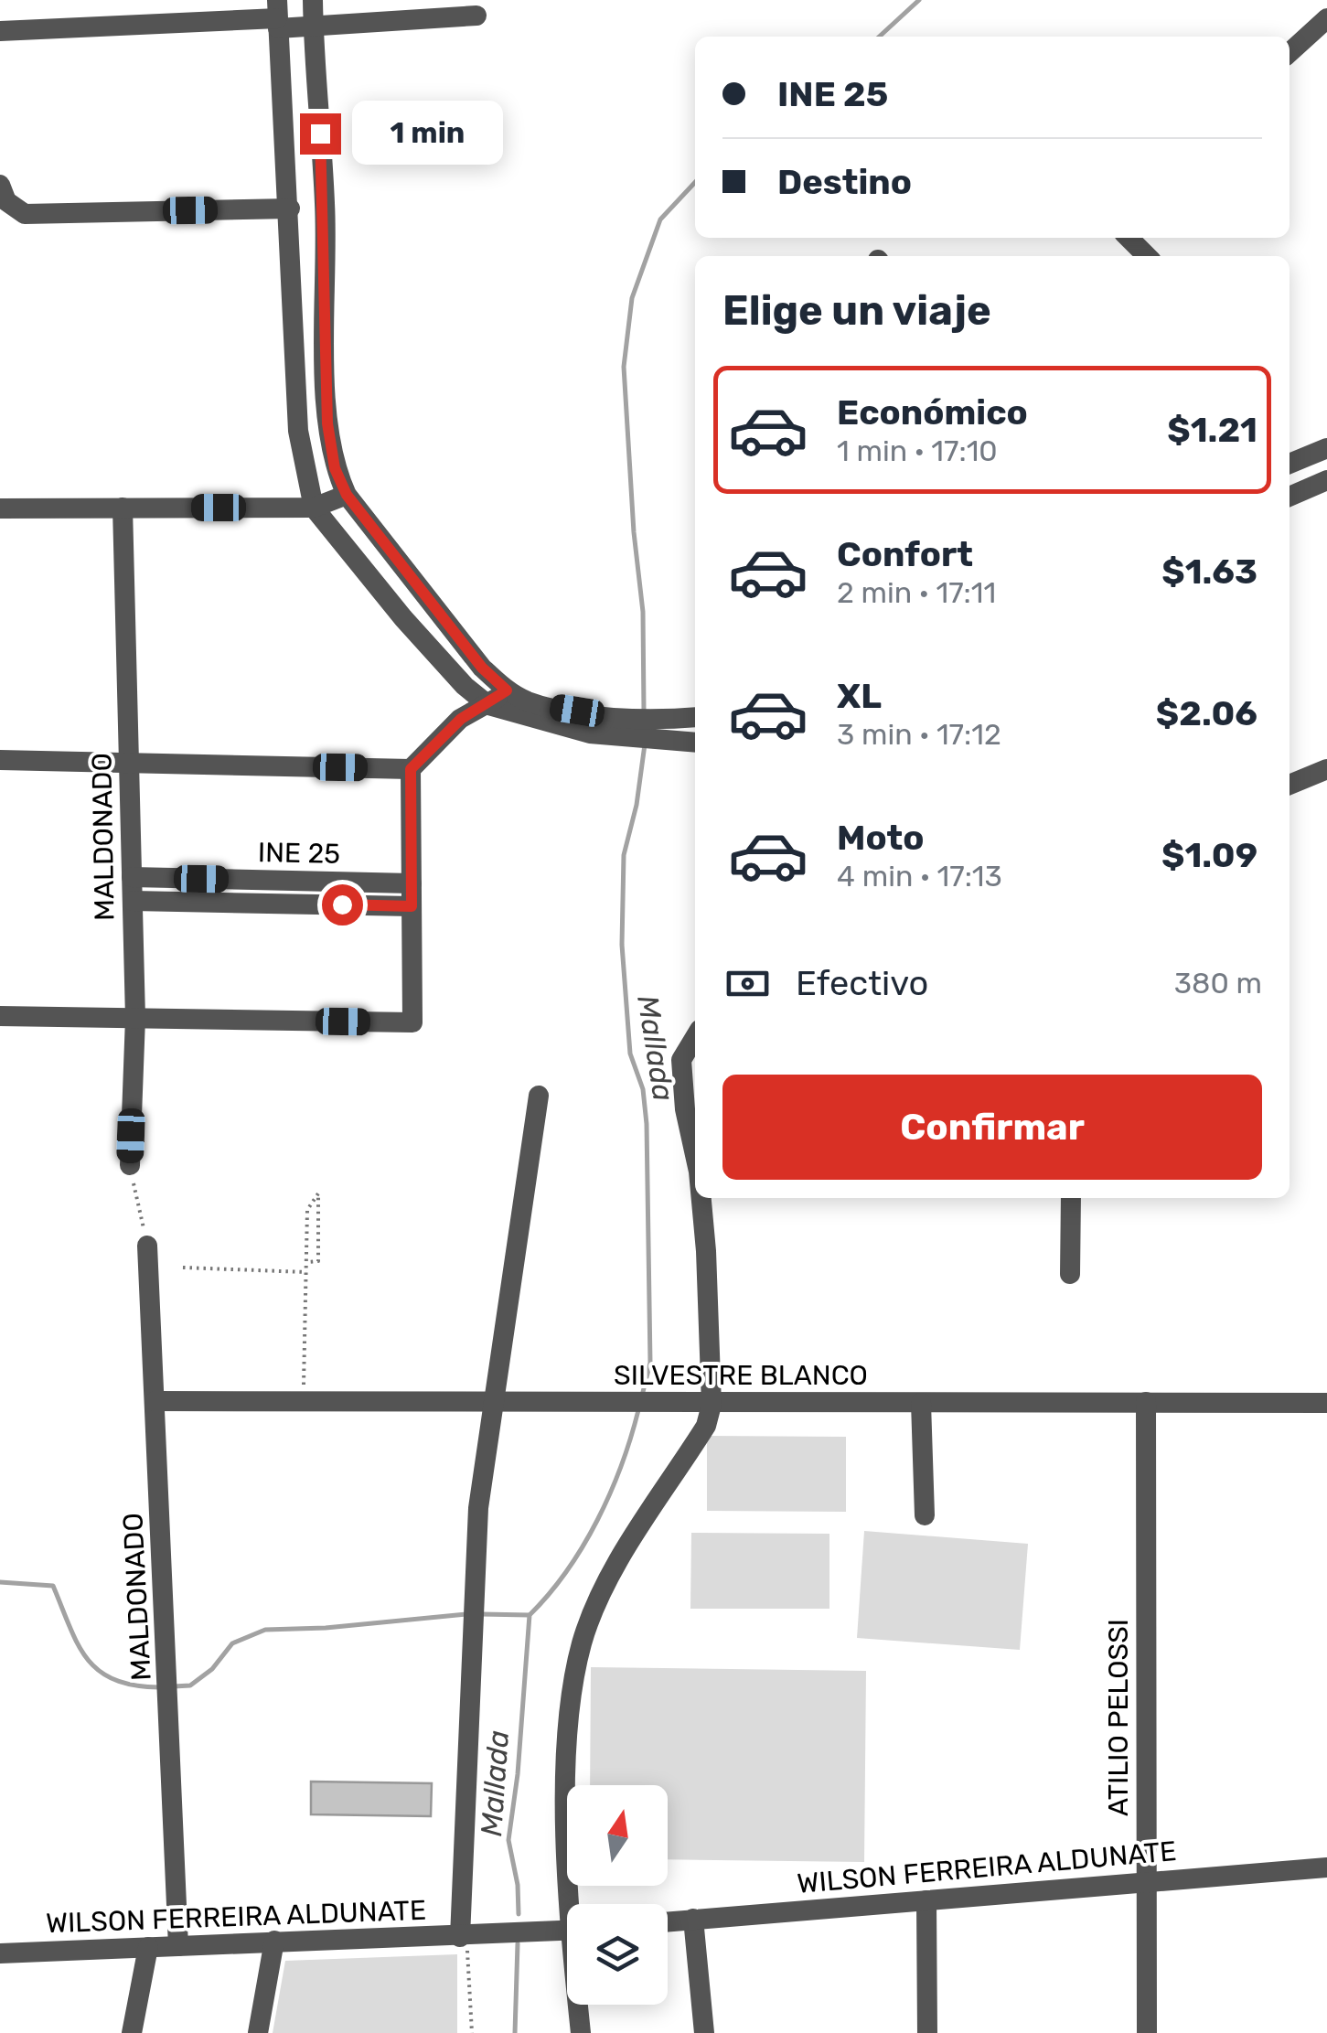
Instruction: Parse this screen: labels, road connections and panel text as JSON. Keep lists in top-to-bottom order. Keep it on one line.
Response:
{"streets":{"street":["MALDONADO","INE 25","SILVESTRE BLANCO","ATILIO PELOSSI","WILSON FERREIRA ALDUNATE"]},"crossings":[["MALDONADO","INE 25"],["MALDONADO","SILVESTRE BLANCO"],["MALDONADO","WILSON FERREIRA ALDUNATE"],["SILVESTRE BLANCO","ATILIO PELOSSI"],["ATILIO PELOSSI","WILSON FERREIRA ALDUNATE"]],"water":["Mallada"],"north":"top","page":{"banner":["INE 25","Destino"],"bubble":"1 min","heading":"Elige un viaje","list":[{"name":"Económico","note":"1 min · 17:10","value":"$1.21"},{"name":"Confort","note":"2 min · 17:11","value":"$1.63"},{"name":"XL","note":"3 min · 17:12","value":"$2.06"},{"name":"Moto","note":"4 min · 17:13","value":"$1.09"}],"pay":["Efectivo","380 m"],"buttons":"Confirmar"}}
